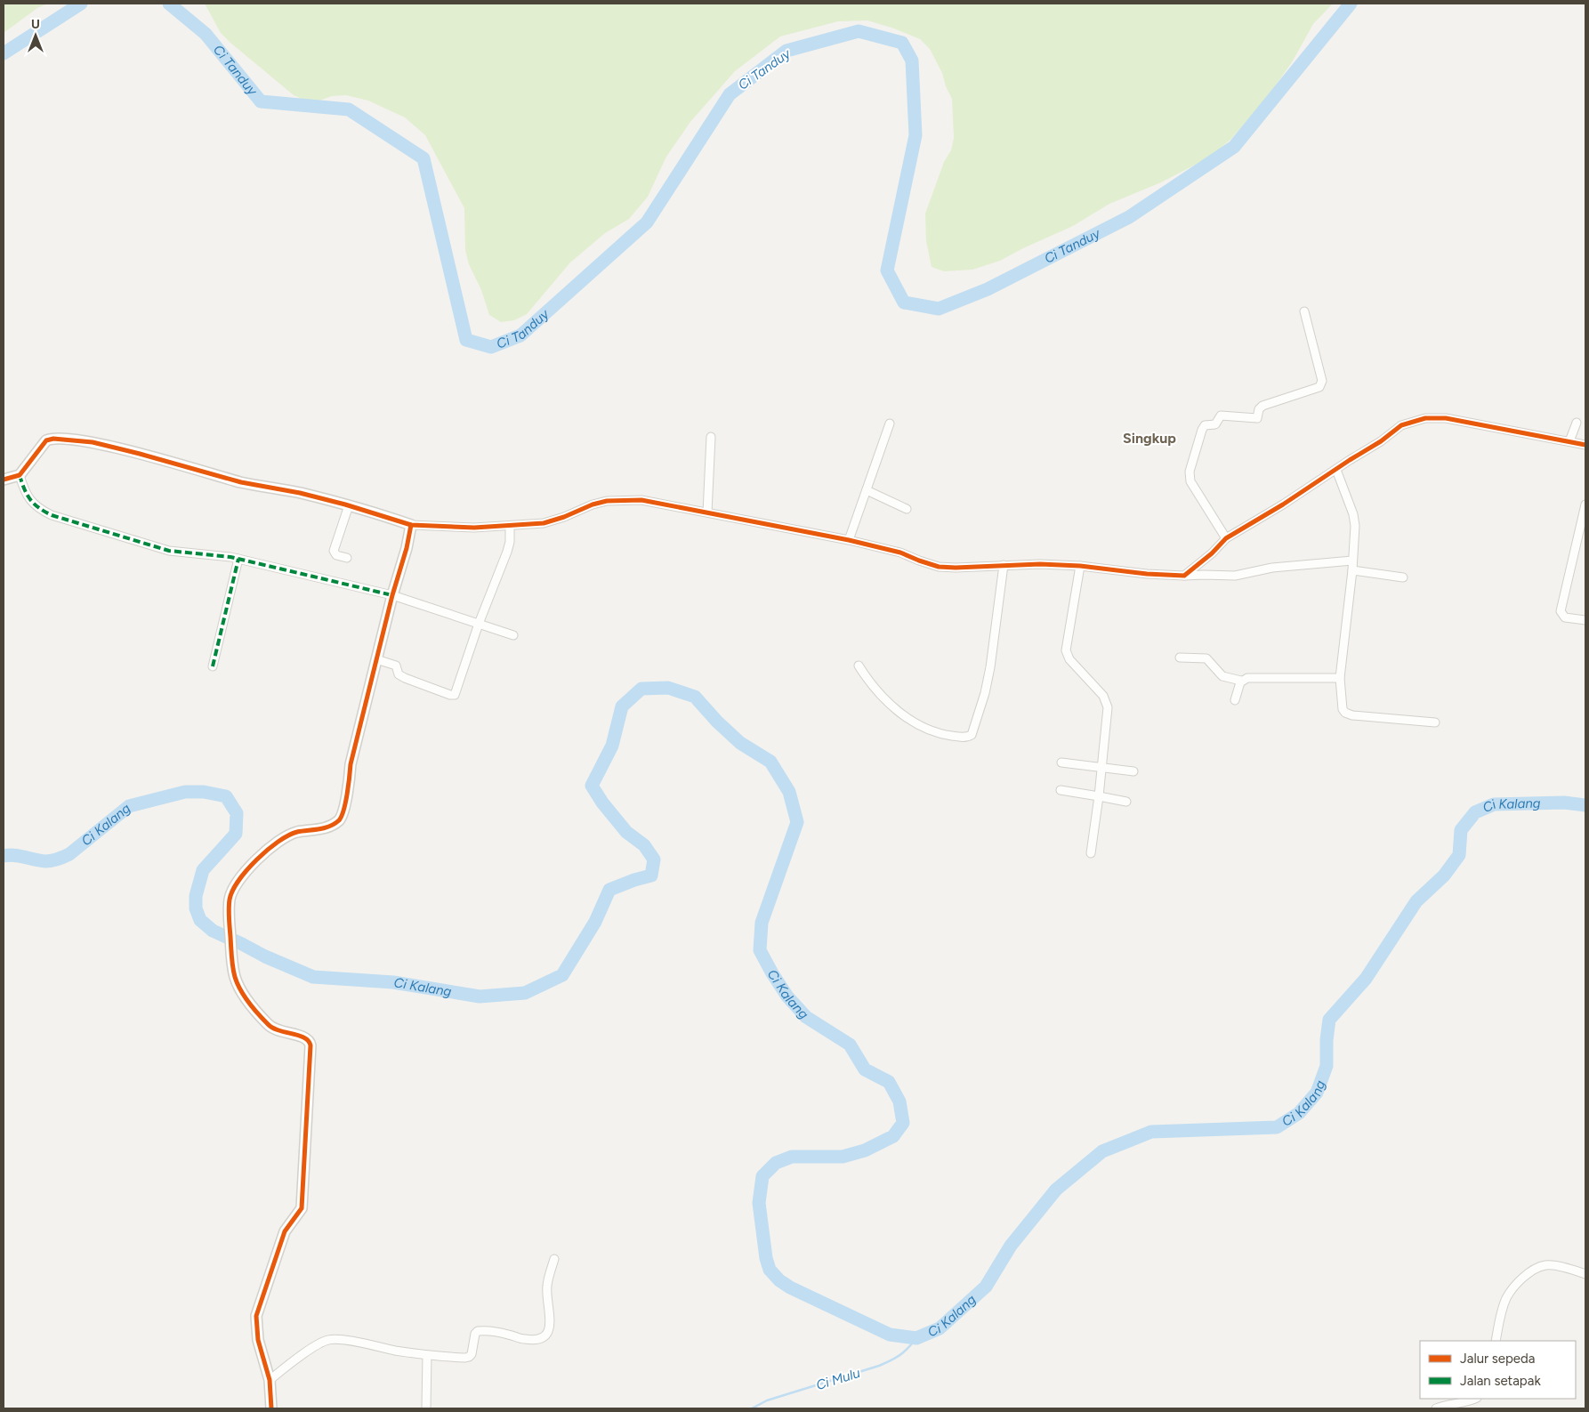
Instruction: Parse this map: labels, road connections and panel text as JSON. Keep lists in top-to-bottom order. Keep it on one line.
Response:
{"districts":["Singkup"],"water":["Ci Tanduy","Ci Kalang","Ci Mulu"],"legend":["Jalur sepeda","Jalan setapak"],"north":"top"}
